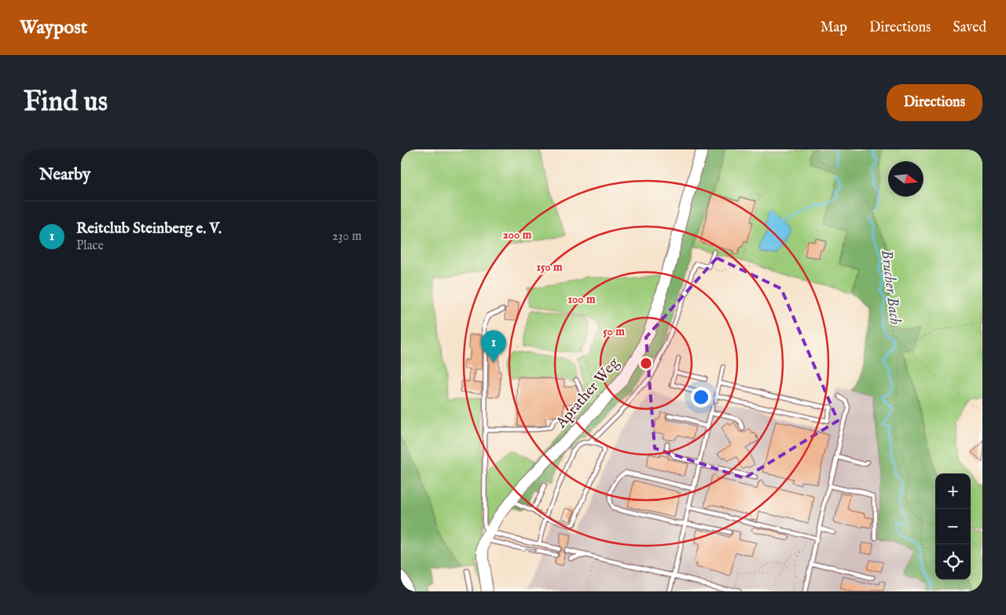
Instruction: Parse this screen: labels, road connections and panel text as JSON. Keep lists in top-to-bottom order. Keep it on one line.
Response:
{"streets":{"street":["Aprather Weg"]},"water":["Brucher Bach"],"north":"right","page":{"header":"Waypost","nav":["Map","Directions","Saved"],"buttons":"Directions","title":"Find us","heading":"Nearby","list":[{"mark":"1","name":"Reitclub Steinberg e. V.","note":"Place","value":"230 m"}],"pins":"1","map_buttons":["+","−"]},"rings":["200 m","150 m","100 m","50 m"]}
